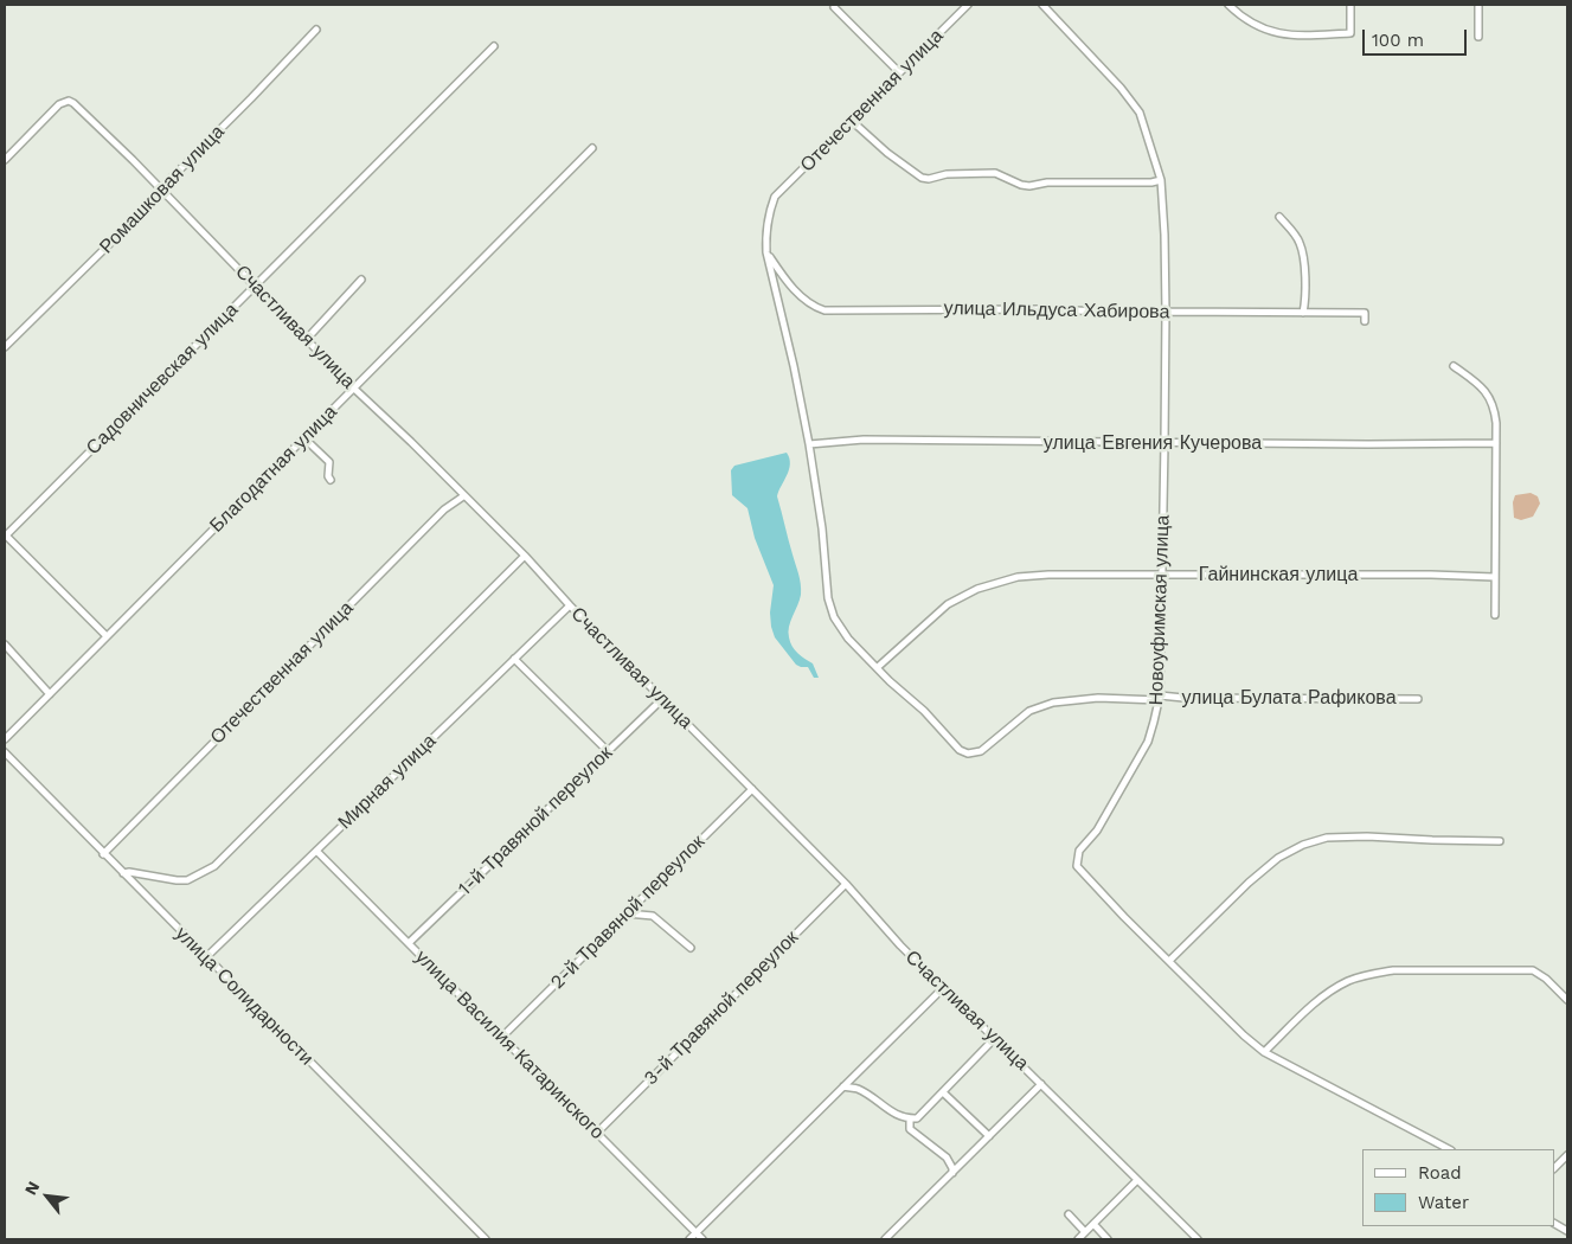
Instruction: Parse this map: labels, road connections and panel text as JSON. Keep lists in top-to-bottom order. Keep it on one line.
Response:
{"streets":{"street":["Отечественная улица","Ромашковая улица","улица Ильдуса Хабирова","Счастливая улица","Садовничевская улица","улица Евгения Кучерова","Благодатная улица","Гайнинская улица","Новоуфимская улица","улица Булата Рафикова","Мирная улица","1-й Травяной переулок","2-й Травяной переулок","улица Солидарности","3-й Травяной переулок","улица Василия Катаринского"]},"crossings":[["Отечественная улица","улица Ильдуса Хабирова"],["Отечественная улица","Счастливая улица"],["Отечественная улица","улица Солидарности"],["Ромашковая улица","Счастливая улица"],["улица Ильдуса Хабирова","Новоуфимская улица"],["Счастливая улица","Садовничевская улица"],["Счастливая улица","Благодатная улица"],["Счастливая улица","Мирная улица"],["Счастливая улица","1-й Травяной переулок"],["Счастливая улица","2-й Травяной переулок"],["Счастливая улица","3-й Травяной переулок"],["улица Евгения Кучерова","Новоуфимская улица"],["Гайнинская улица","Новоуфимская улица"],["Гайнинская улица","улица Булата Рафикова"],["Новоуфимская улица","улица Булата Рафикова"],["Мирная улица","улица Солидарности"],["Мирная улица","улица Василия Катаринского"],["1-й Травяной переулок","улица Василия Катаринского"],["2-й Травяной переулок","улица Василия Катаринского"],["3-й Травяной переулок","улица Василия Катаринского"]],"legend":["Road","Water"],"scale_bar":"100 m","north":"top left"}
